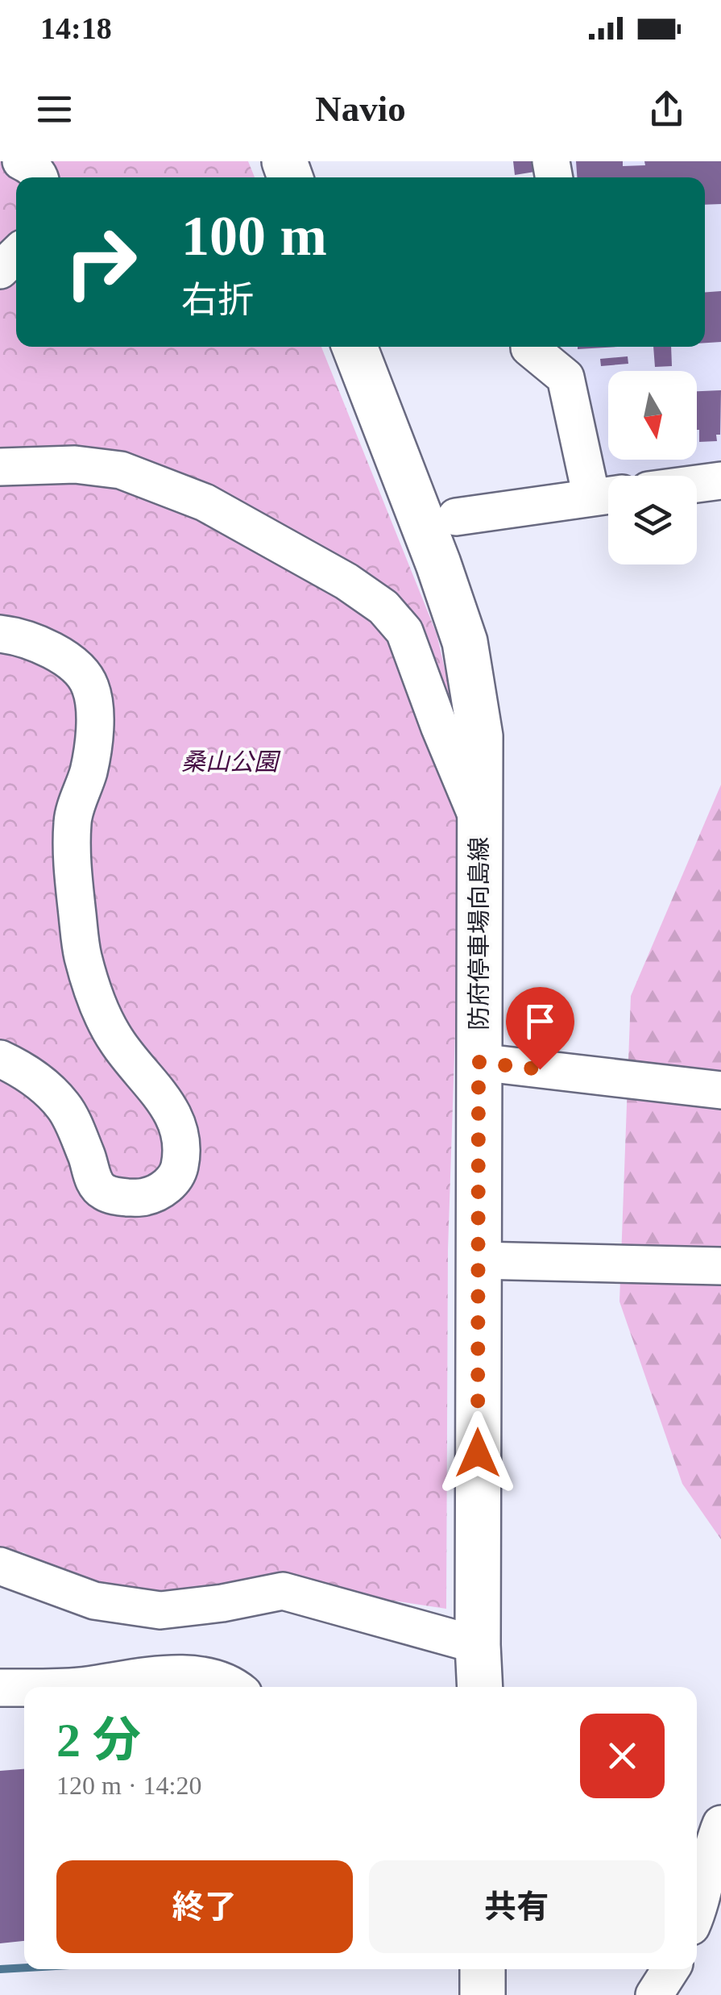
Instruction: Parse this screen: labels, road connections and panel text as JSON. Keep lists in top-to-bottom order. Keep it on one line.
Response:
{"streets":{"main road":["防府停車場向島線"]},"parks":["桑山公園"],"north":"bottom","page":{"status":"14:18","header":"Navio","turn":["100 m","右折"],"heading":["2 分","120 m · 14:20"],"buttons":["終了","共有"]}}
